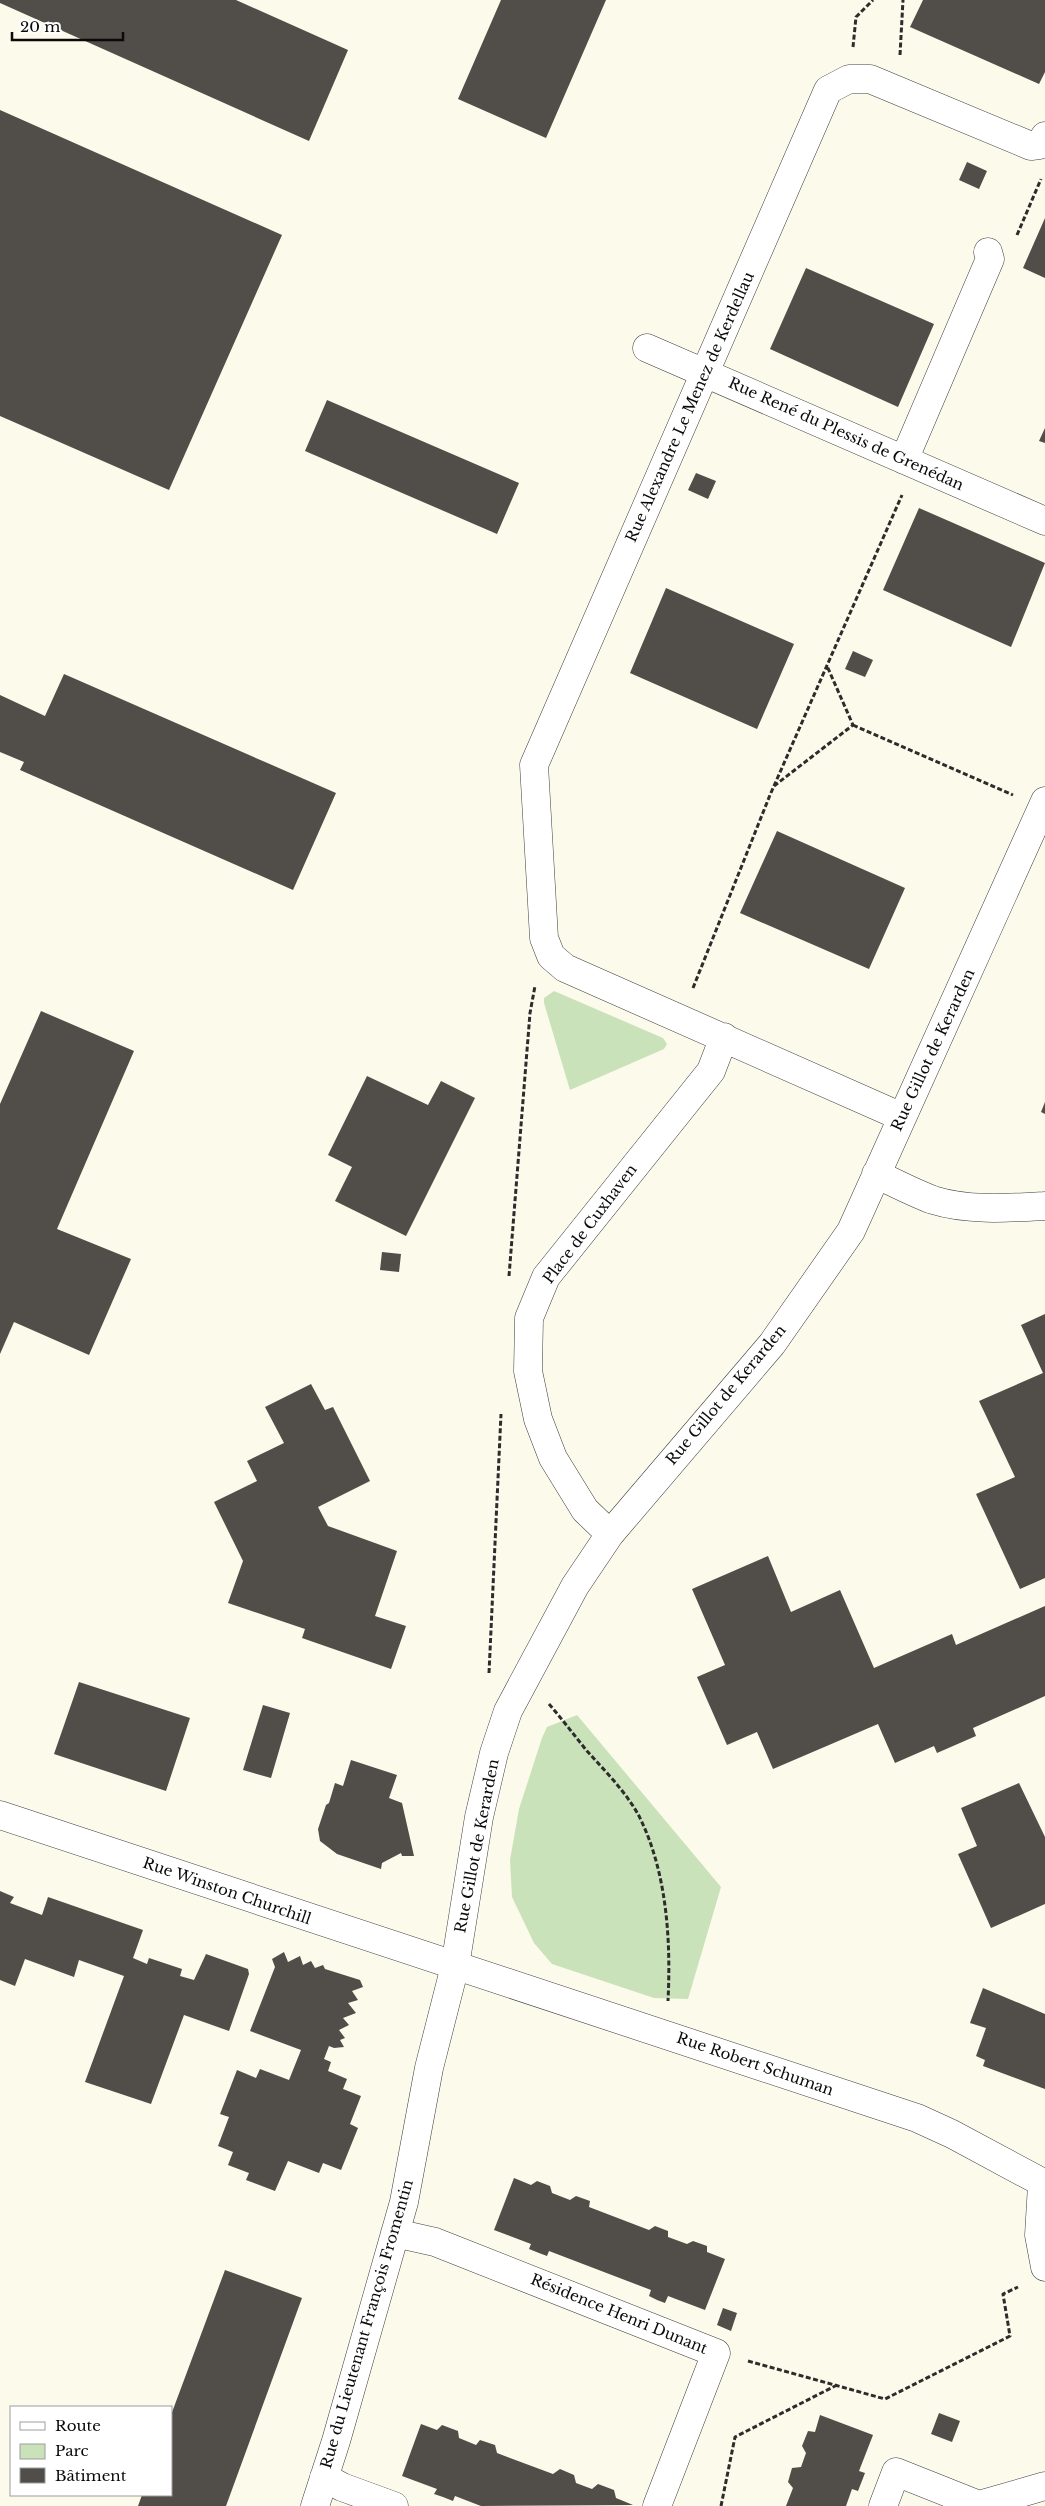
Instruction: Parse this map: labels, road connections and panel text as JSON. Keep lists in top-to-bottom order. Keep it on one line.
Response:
{"streets":{"street":["Rue Alexandre Le Menez de Kerdellau","Rue René du Plessis de Grenédan","Rue Gillot de Kerarden","Place de Cuxhaven","Rue Winston Churchill","Rue Robert Schuman","Résidence Henri Dunant","Rue du Lieutenant François Fromentin"]},"crossings":[["Rue Alexandre Le Menez de Kerdellau","Rue René du Plessis de Grenédan"],["Rue Gillot de Kerarden","Place de Cuxhaven"],["Rue Gillot de Kerarden","Rue Winston Churchill"],["Rue Gillot de Kerarden","Rue Robert Schuman"],["Rue Gillot de Kerarden","Rue du Lieutenant François Fromentin"],["Rue Winston Churchill","Rue Robert Schuman"],["Rue Winston Churchill","Rue du Lieutenant François Fromentin"],["Rue Robert Schuman","Rue du Lieutenant François Fromentin"],["Résidence Henri Dunant","Rue du Lieutenant François Fromentin"]],"legend":["Route","Parc","Bâtiment"],"scale_bar":"20 m"}
